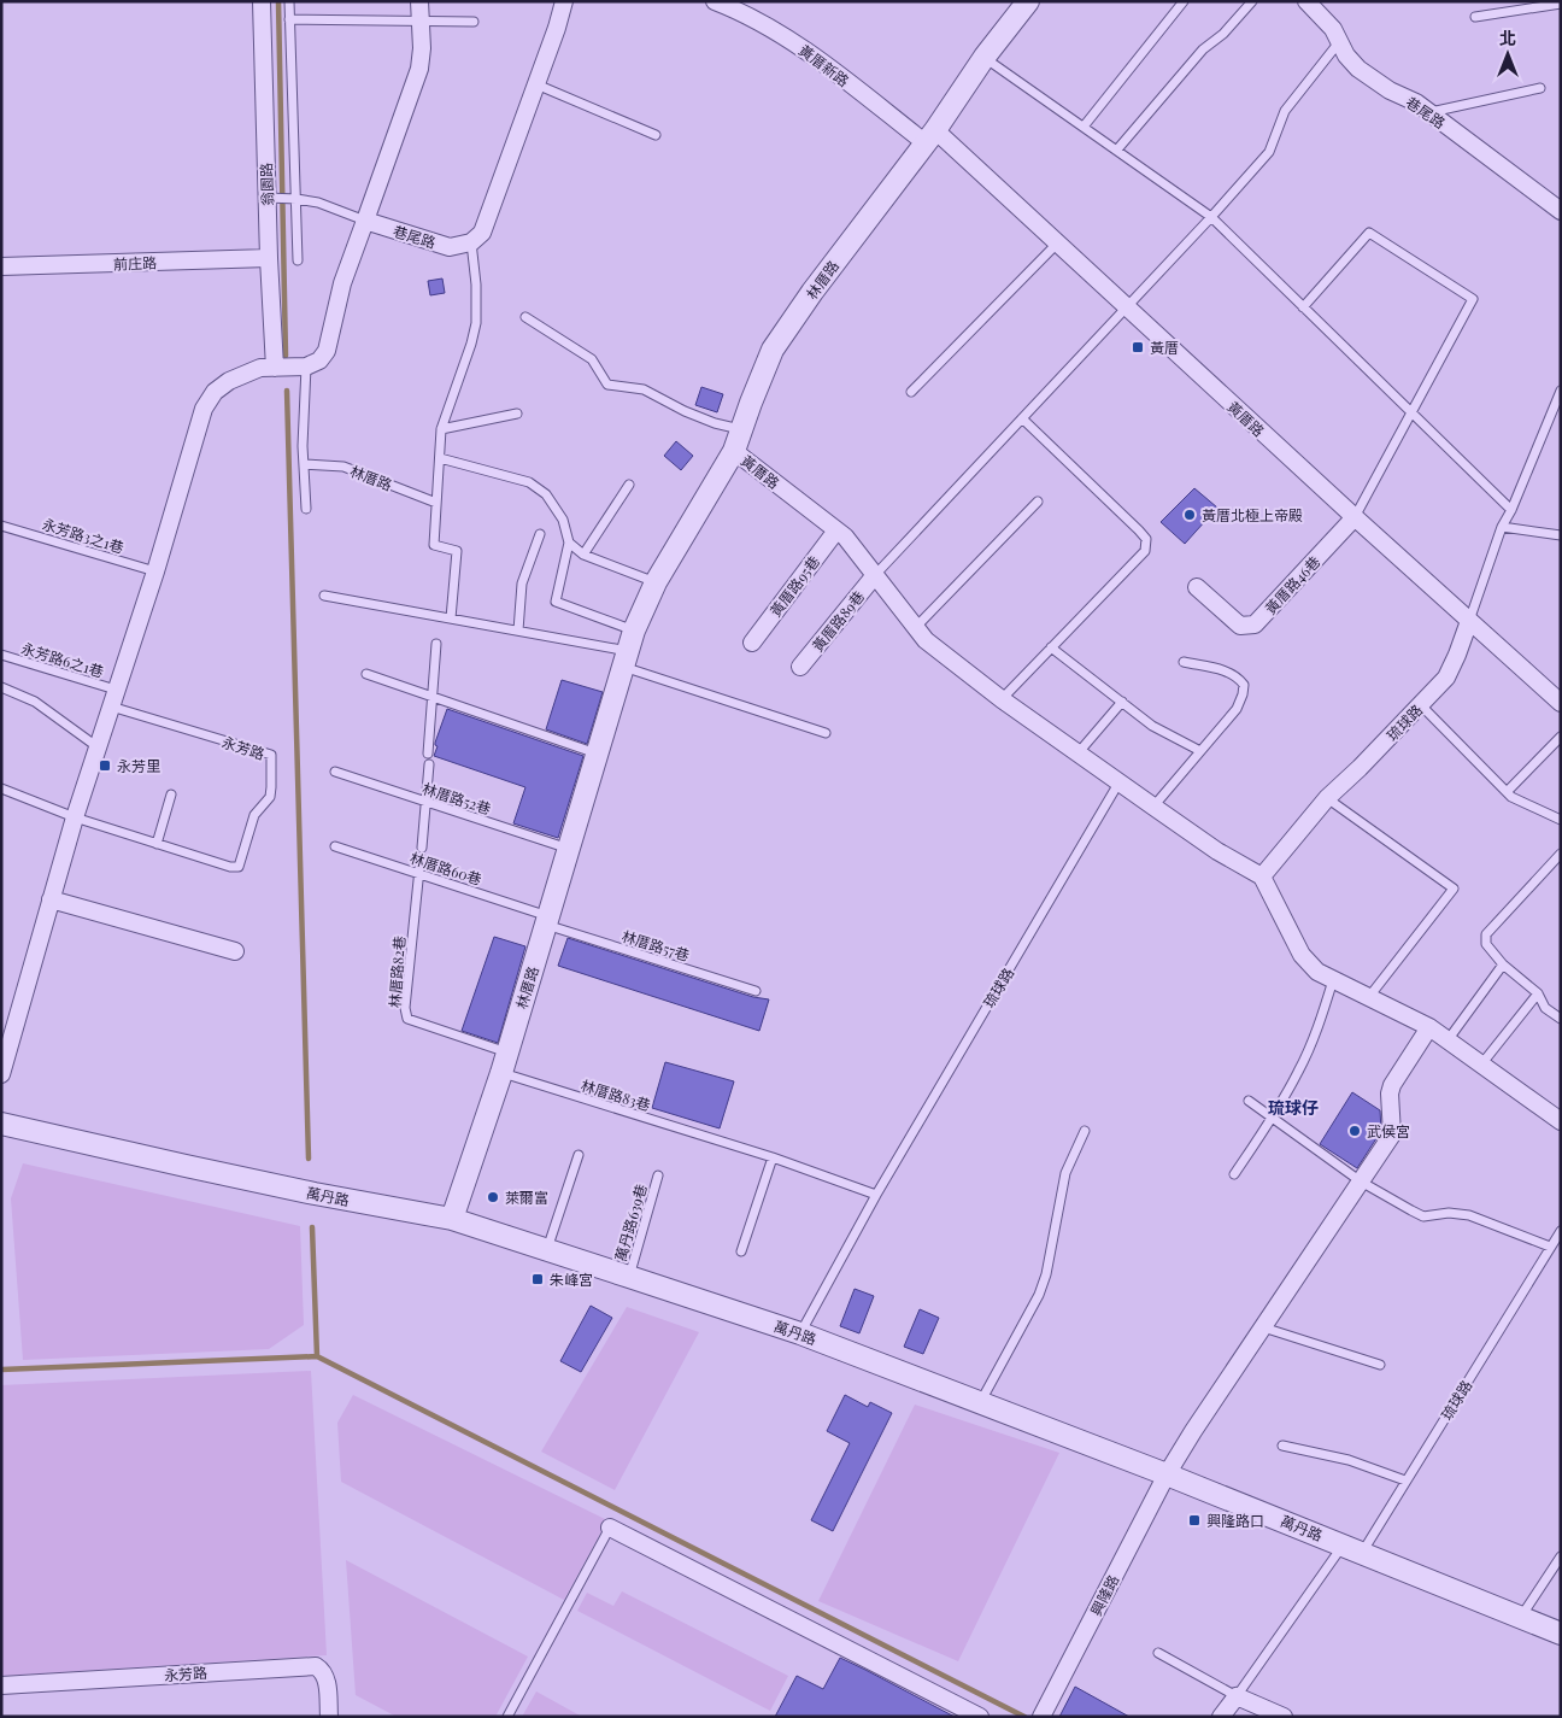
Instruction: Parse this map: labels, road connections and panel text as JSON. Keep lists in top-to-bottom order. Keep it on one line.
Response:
{"streets":{"street":["黃厝新路","巷尾路","翁園路","前庄路","林厝路","黃厝路","黃厝路46巷","黃厝路95巷","黃厝路89巷","琉球路","永芳路","萬丹路","興隆路"],"lane":["永芳路3之1巷","永芳路6之1巷","林厝路52巷","林厝路60巷","林厝路57巷","林厝路82巷","林厝路83巷","萬丹路639巷"]},"crossings":[["黃厝新路","林厝路"],["黃厝新路","黃厝路"],["翁園路","前庄路"],["林厝路","黃厝路"],["林厝路","林厝路52巷"],["林厝路","林厝路60巷"],["林厝路","林厝路57巷"],["林厝路","林厝路82巷"],["林厝路","林厝路83巷"],["林厝路","萬丹路"],["黃厝路","黃厝路46巷"],["黃厝路","黃厝路95巷"],["黃厝路","黃厝路89巷"],["黃厝路","琉球路"],["琉球路","萬丹路"],["林厝路52巷","林厝路82巷"],["林厝路60巷","林厝路57巷"],["林厝路60巷","林厝路82巷"],["林厝路82巷","林厝路83巷"],["萬丹路","萬丹路639巷"],["萬丹路","興隆路"]],"districts":["琉球仔"],"places":{"transit":["黃厝","永芳里","朱峰宮","興隆路口"],"other":["黃厝北極上帝殿","武侯宮","萊爾富"]},"north":"top"}
